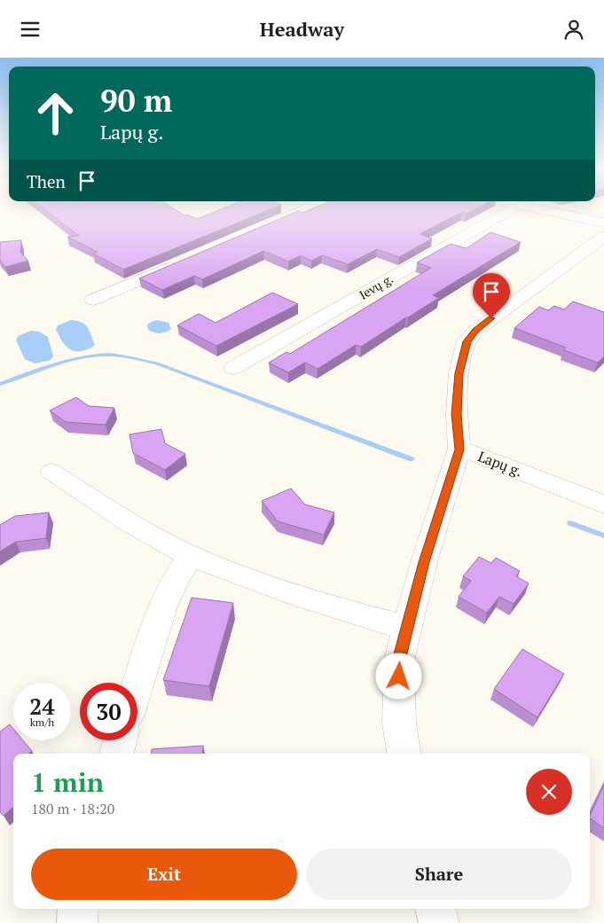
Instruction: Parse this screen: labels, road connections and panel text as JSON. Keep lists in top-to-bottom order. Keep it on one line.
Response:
{"streets":{"street":["Ievų g.","Lapų g."]},"page":{"header":"Headway","turn":["90 m","Lapų g."],"then":"Then","speed":"24 km/h","limit":"30","heading":["1 min","180 m · 18:20"],"buttons":["Exit","Share"]}}
